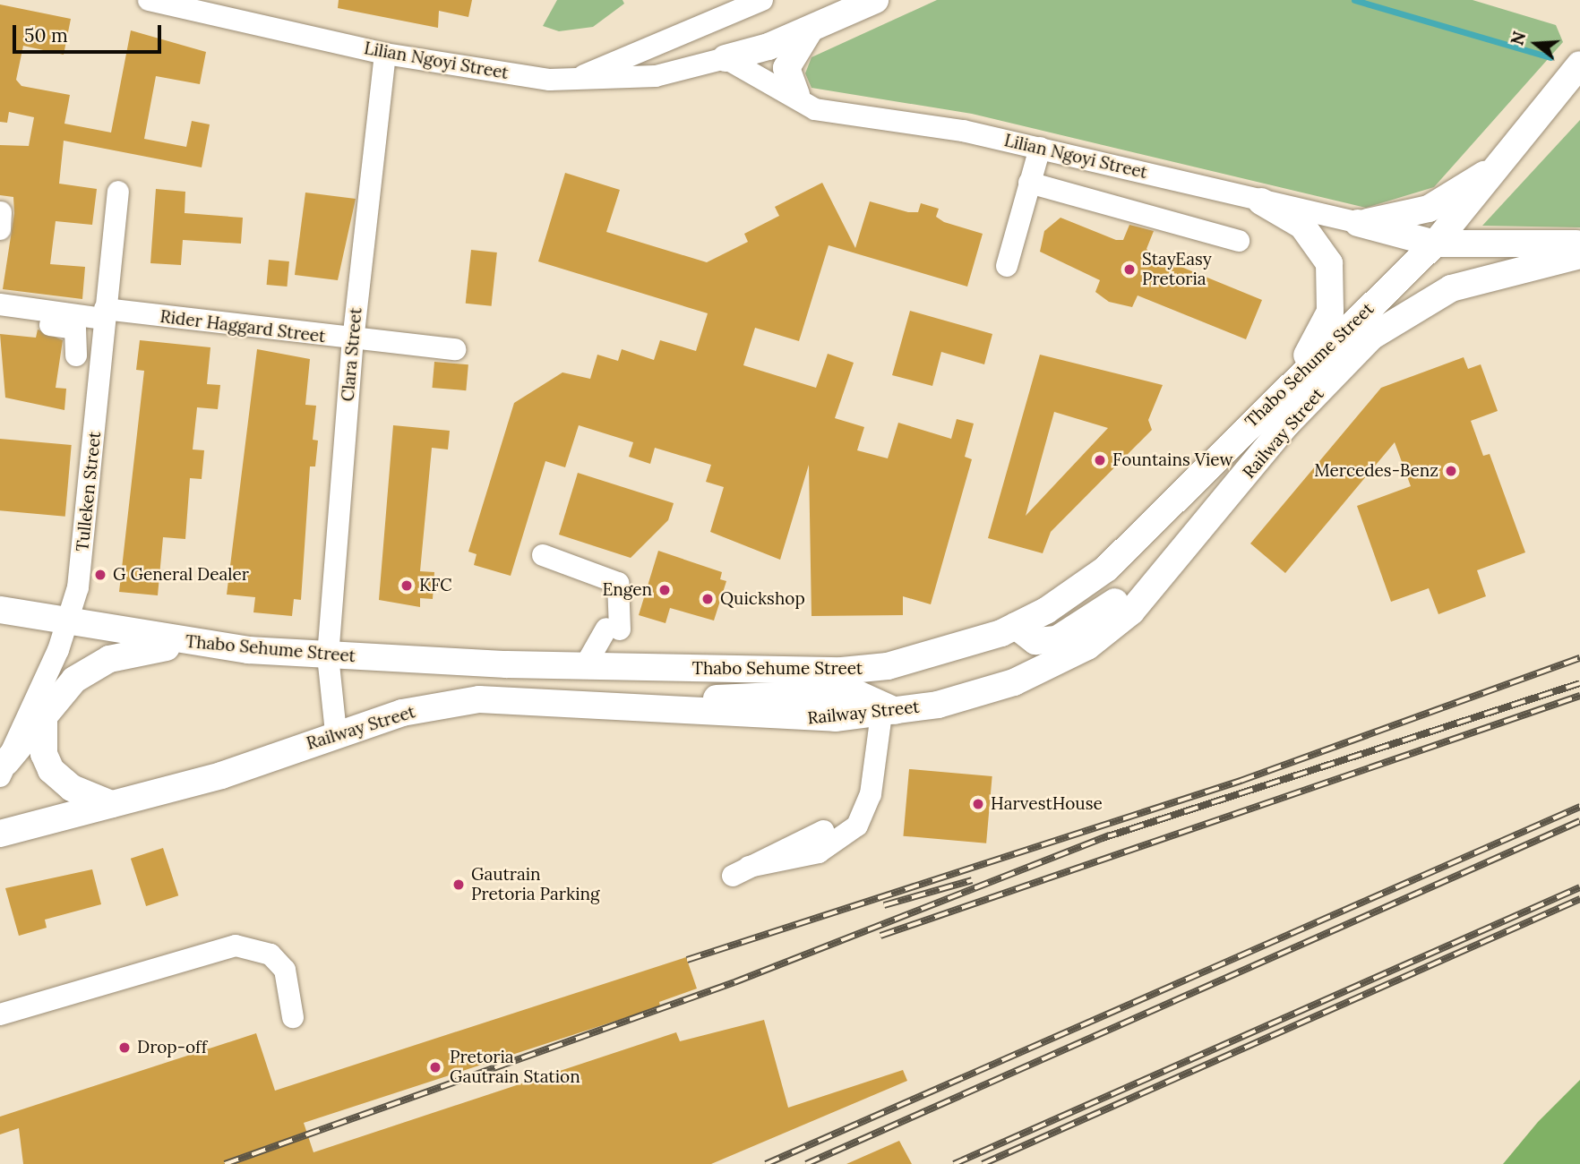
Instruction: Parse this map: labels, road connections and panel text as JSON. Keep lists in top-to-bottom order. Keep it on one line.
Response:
{"streets":{"main road":["Thabo Sehume Street","Railway Street"],"street":["Lilian Ngoyi Street","Rider Haggard Street","Clara Street","Tulleken Street"]},"crossings":[["Lilian Ngoyi Street","Clara Street"],["Rider Haggard Street","Clara Street"],["Rider Haggard Street","Tulleken Street"],["Clara Street","Thabo Sehume Street"],["Clara Street","Railway Street"],["Thabo Sehume Street","Tulleken Street"]],"places":["StayEasy Pretoria","Fountains View","Mercedes-Benz","G General Dealer","KFC","Engen","Quickshop","HarvestHouse","Gautrain Pretoria Parking","Drop-off","Pretoria Gautrain Station"],"scale_bar":"50 m","north":"left"}
